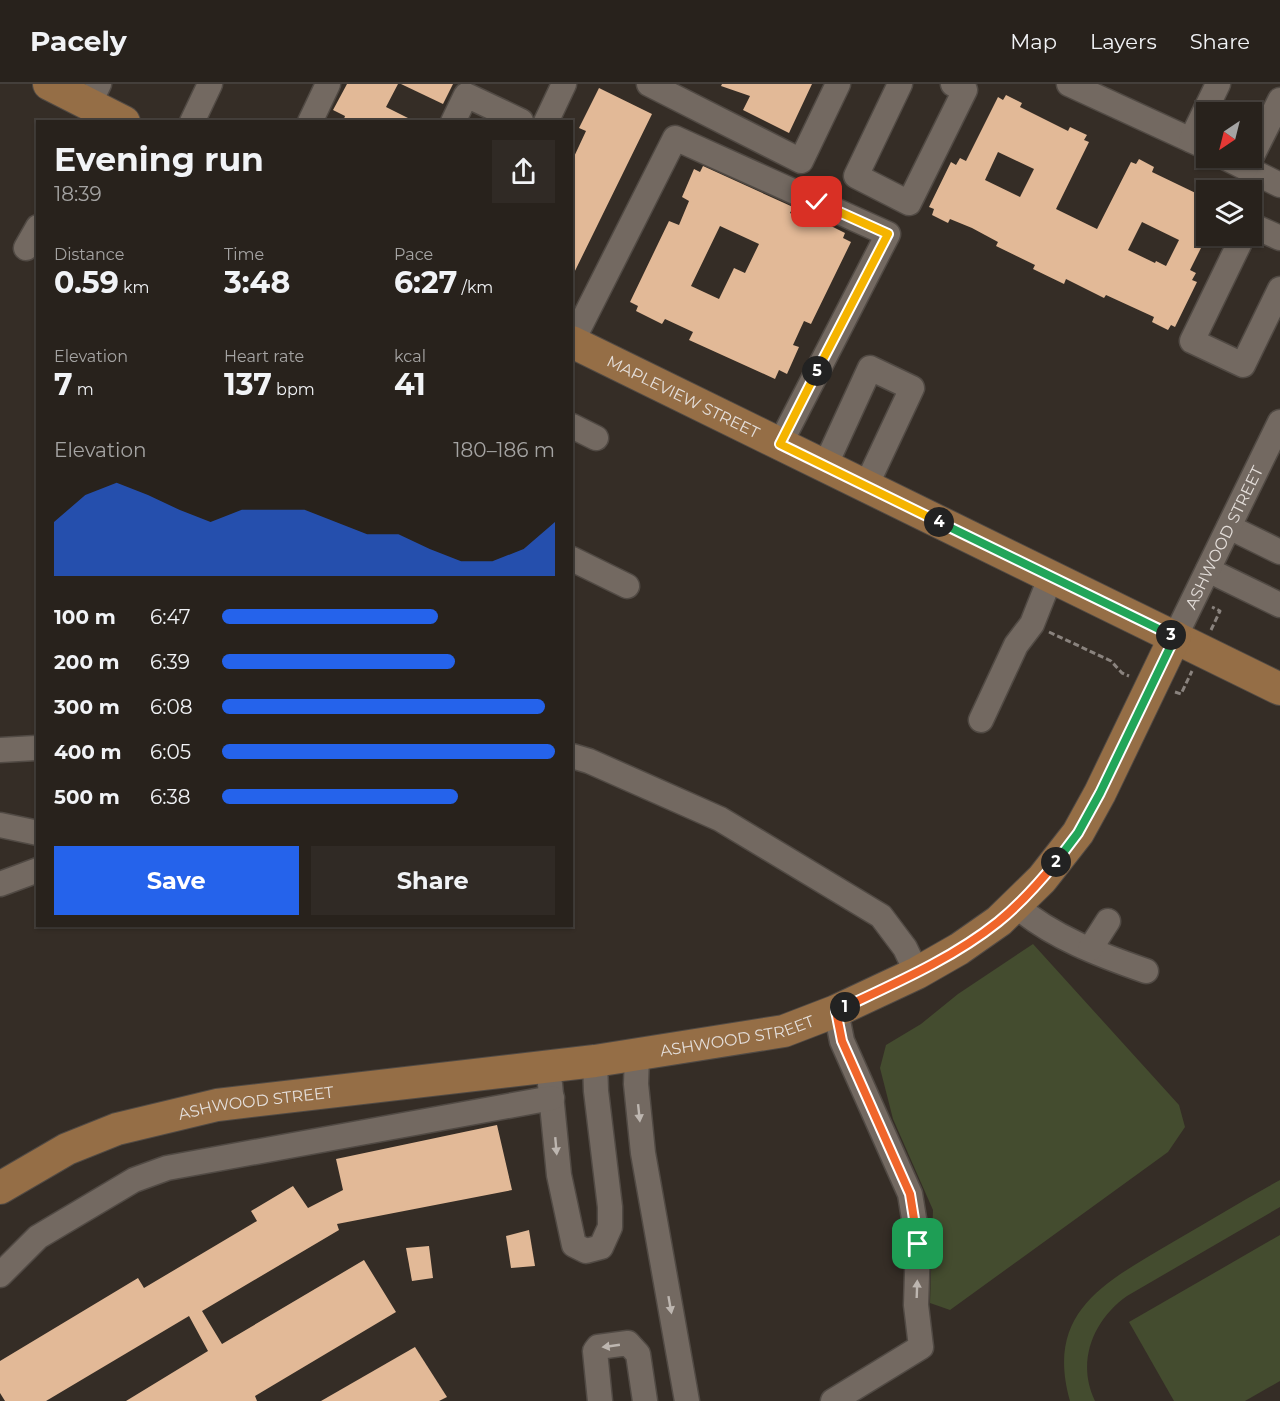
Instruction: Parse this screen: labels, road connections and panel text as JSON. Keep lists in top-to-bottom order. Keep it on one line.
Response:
{"streets":{"main road":["MAPLEVIEW STREET","ASHWOOD STREET"]},"crossings":[["MAPLEVIEW STREET","ASHWOOD STREET"]],"north":"bottom left","page":{"header":"Pacely","nav":["Map","Layers","Share"],"heading":["Evening run","18:39"],"stats":[["Distance","0.59 km"],["Time","3:48"],["Pace","6:27 /km"],["Elevation","7 m"],["Heart rate","137 bpm"],["kcal","41"]],"pins":["5","4","3","2","1"],"chart":["Elevation","180–186 m"],"list":[{"name":"100 m","note":"6:47"},{"name":"200 m","note":"6:39"},{"name":"300 m","note":"6:08"},{"name":"400 m","note":"6:05"},{"name":"500 m","note":"6:38"}],"buttons":["Save","Share"]}}
